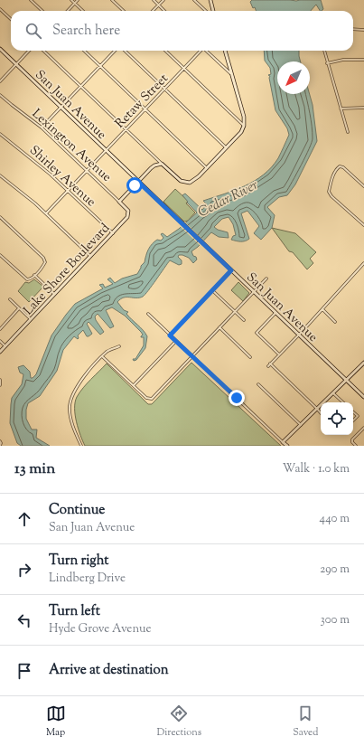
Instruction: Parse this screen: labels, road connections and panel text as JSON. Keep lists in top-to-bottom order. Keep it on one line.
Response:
{"streets":{"street":["Retaw Street","San Juan Avenue","Lexington Avenue","Shirley Avenue","Lake Shore Boulevard"]},"crossings":[["Retaw Street","San Juan Avenue"],["Retaw Street","Lexington Avenue"],["Retaw Street","Shirley Avenue"],["Lexington Avenue","Lake Shore Boulevard"],["Shirley Avenue","Lake Shore Boulevard"]],"water":["Cedar River"],"north":"bottom left","page":{"search":"Search here","heading":["13 min","Walk · 1.0 km"],"list":[["Continue","San Juan Avenue","440 m"],["Turn right","Lindberg Drive","290 m"],["Turn left","Hyde Grove Avenue","300 m"],"Arrive at destination"],"nav":["Map","Directions","Saved"]}}
